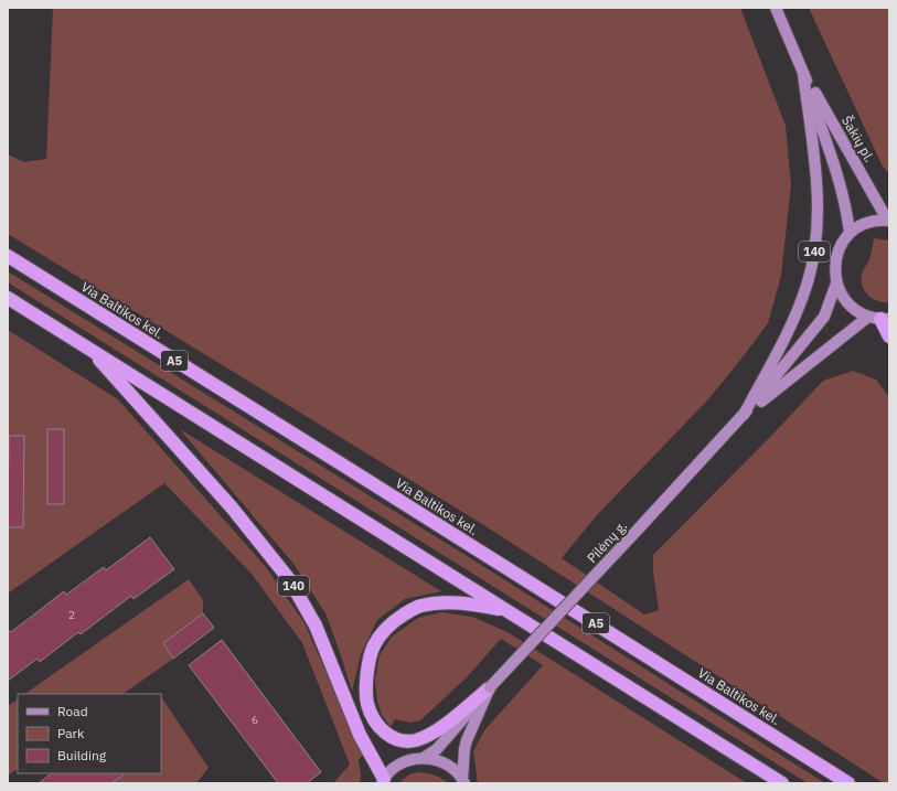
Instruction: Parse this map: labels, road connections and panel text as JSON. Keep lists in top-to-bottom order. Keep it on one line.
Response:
{"streets":{"highway":["140","Via Baltikos kel.","A5"],"main road":["Šakių pl.","Pilėnų g."]},"crossings":[["Šakių pl.","140"],["140","A5"],["140","Pilėnų g."]],"house_numbers":["2","6"],"legend":["Road","Park","Building"]}
